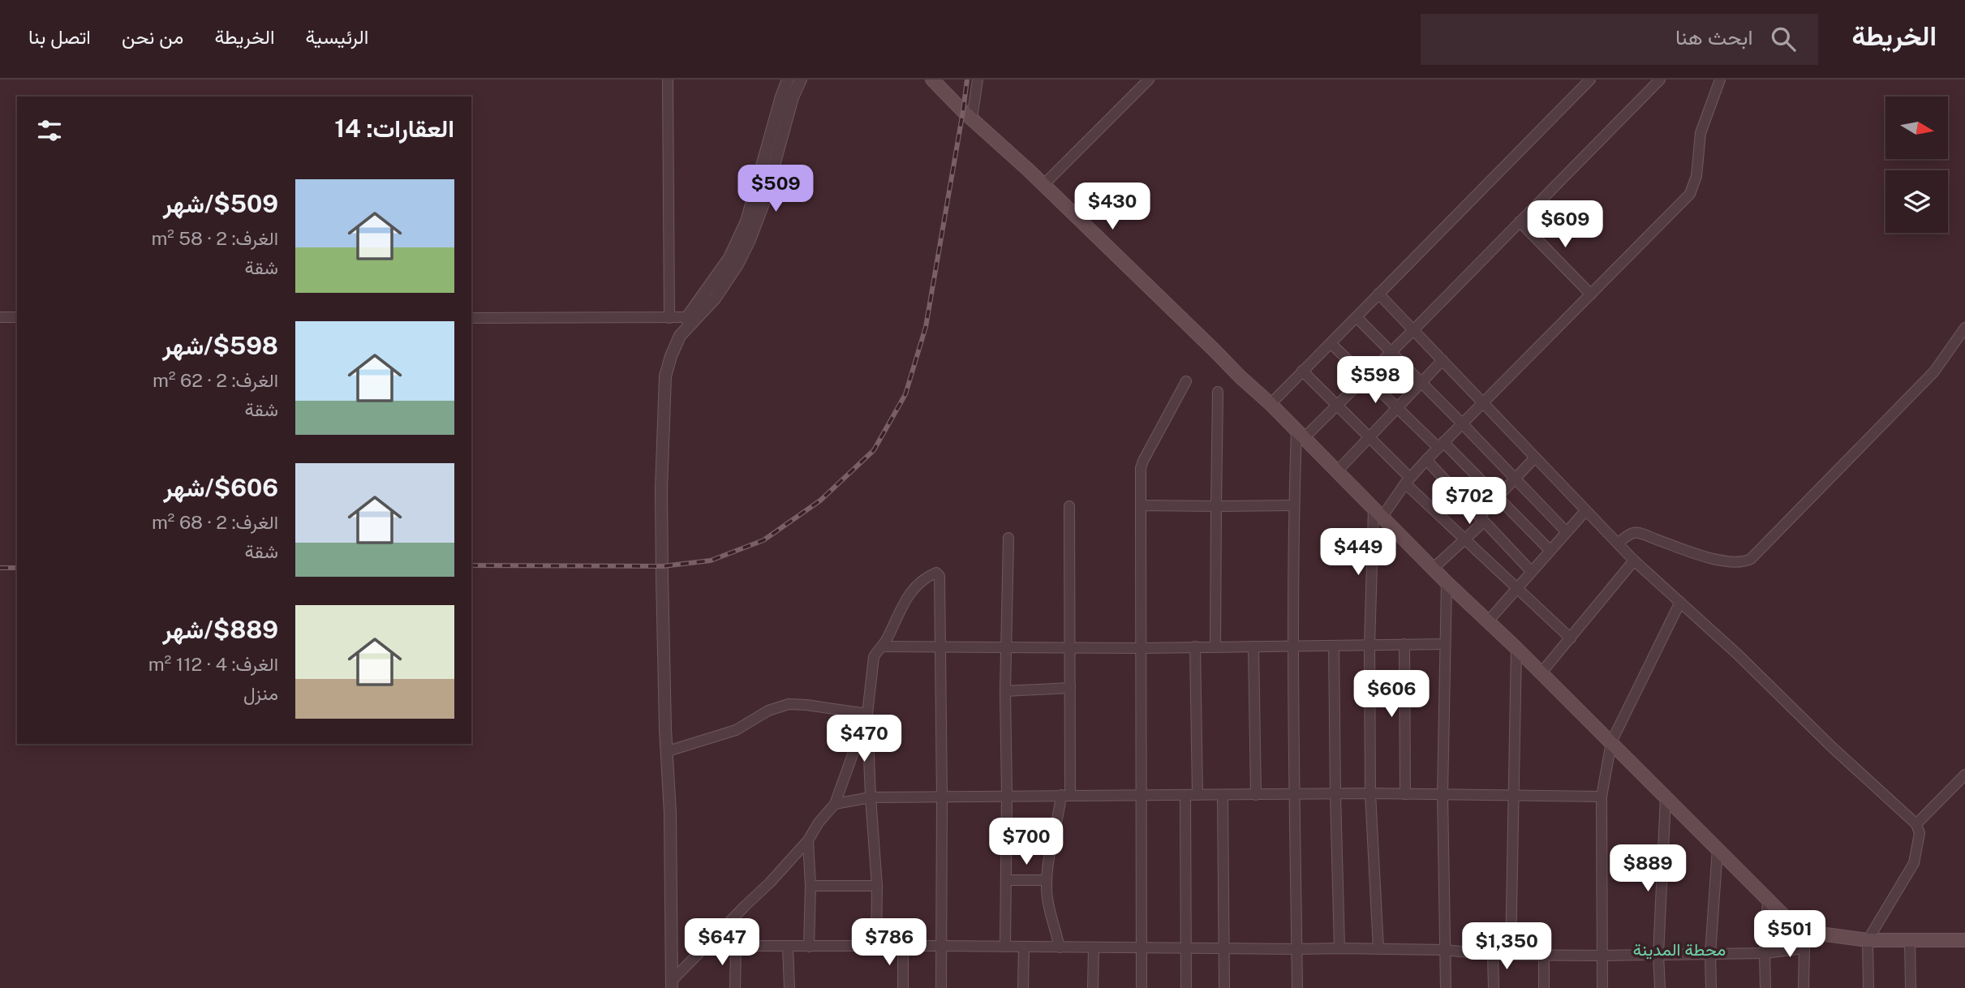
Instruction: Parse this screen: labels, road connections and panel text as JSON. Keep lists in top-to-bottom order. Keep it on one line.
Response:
{"districts":["محطة المدينة"],"north":"right","page":{"header":"الخريطة","search":"ابحث هنا","nav":["الرئيسية","الخريطة","من نحن","اتصل بنا"],"heading":"العقارات: 14","price":["$509","$430","$609","$598","$702","$449","$606","$470","$700","$889","$501","$647","$786","$1,350"],"list":[{"name":"$509/شهر","note":"الغرف: 2 · 58 m² · شقة"},{"name":"$598/شهر","note":"الغرف: 2 · 62 m² · شقة"},{"name":"$606/شهر","note":"الغرف: 2 · 68 m² · شقة"},{"name":"$889/شهر","note":"الغرف: 4 · 112 m² · منزل"}]}}
